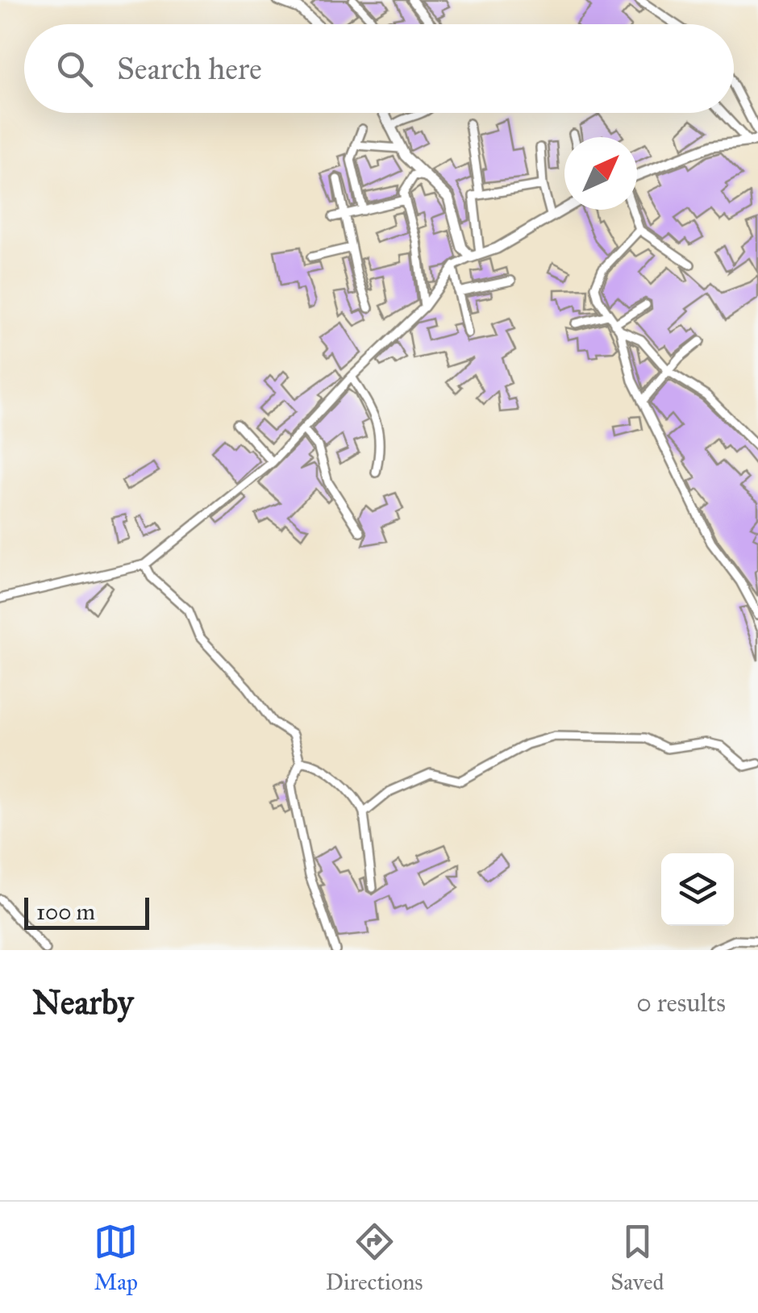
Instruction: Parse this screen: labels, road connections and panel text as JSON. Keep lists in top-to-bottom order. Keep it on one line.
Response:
{"scale_bar":"100 m","north":"top right","page":{"search":"Search here","scale":"100 m","heading":["Nearby","0 results"],"nav":["Map","Directions","Saved"]}}
